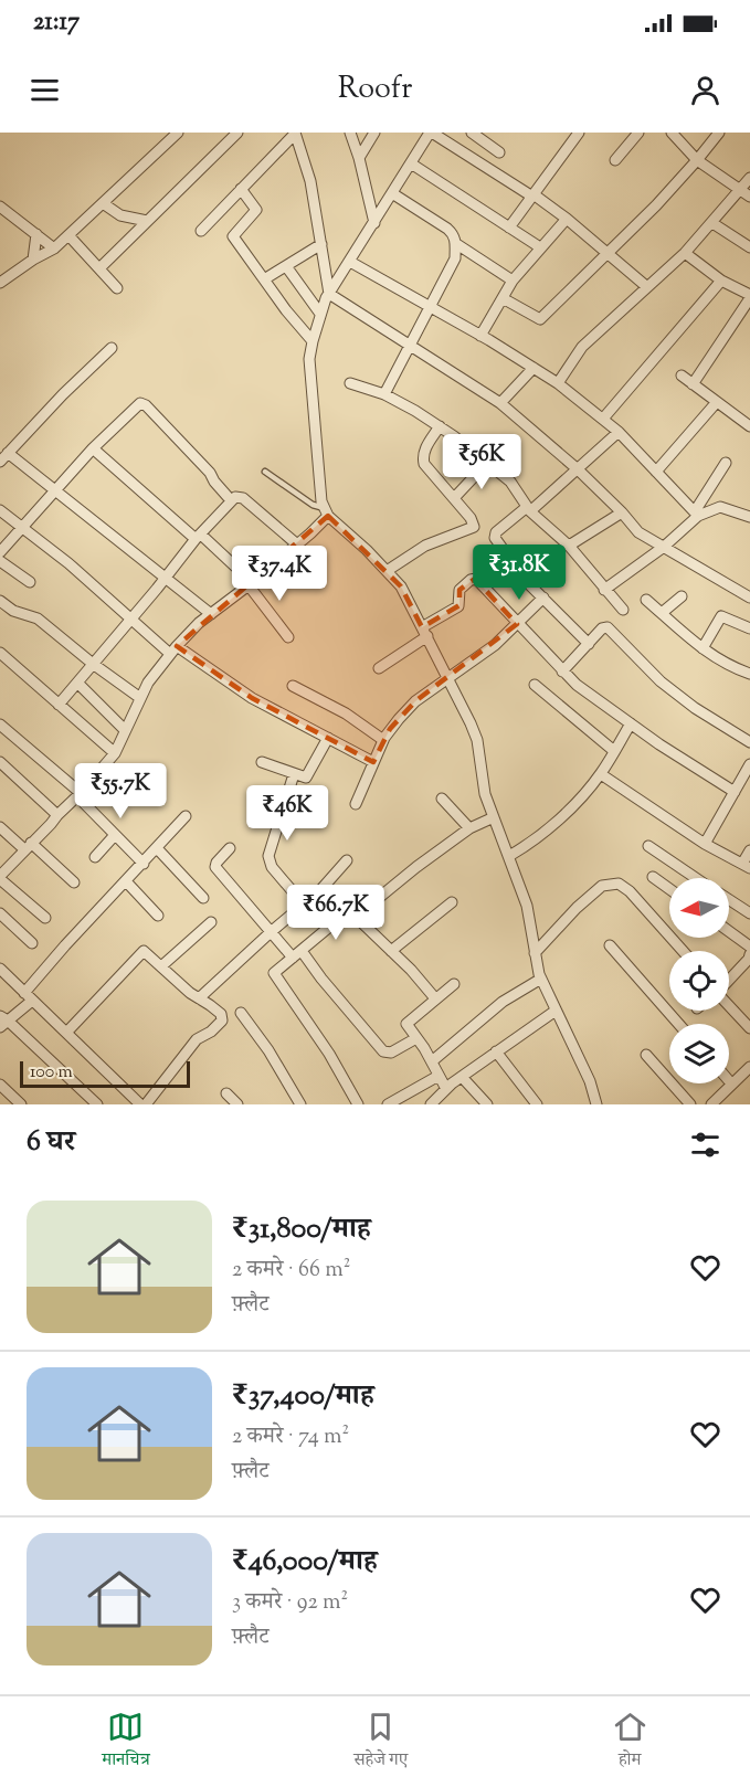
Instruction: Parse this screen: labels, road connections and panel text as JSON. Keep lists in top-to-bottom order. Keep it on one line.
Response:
{"scale_bar":"100 m","north":"left","page":{"status":"21:17","header":"Roofr","price":["₹56K","₹31.8K","₹37.4K","₹55.7K","₹46K","₹66.7K"],"scale":"100 m","heading":"6 घर","list":[{"name":"₹31,800/माह","note":"2 कमरे · 66 m² · फ़्लैट"},{"name":"₹37,400/माह","note":"2 कमरे · 74 m² · फ़्लैट"},{"name":"₹46,000/माह","note":"3 कमरे · 92 m² · फ़्लैट"}],"tabs":["मानचित्र","सहेजे गए","होम"]}}
